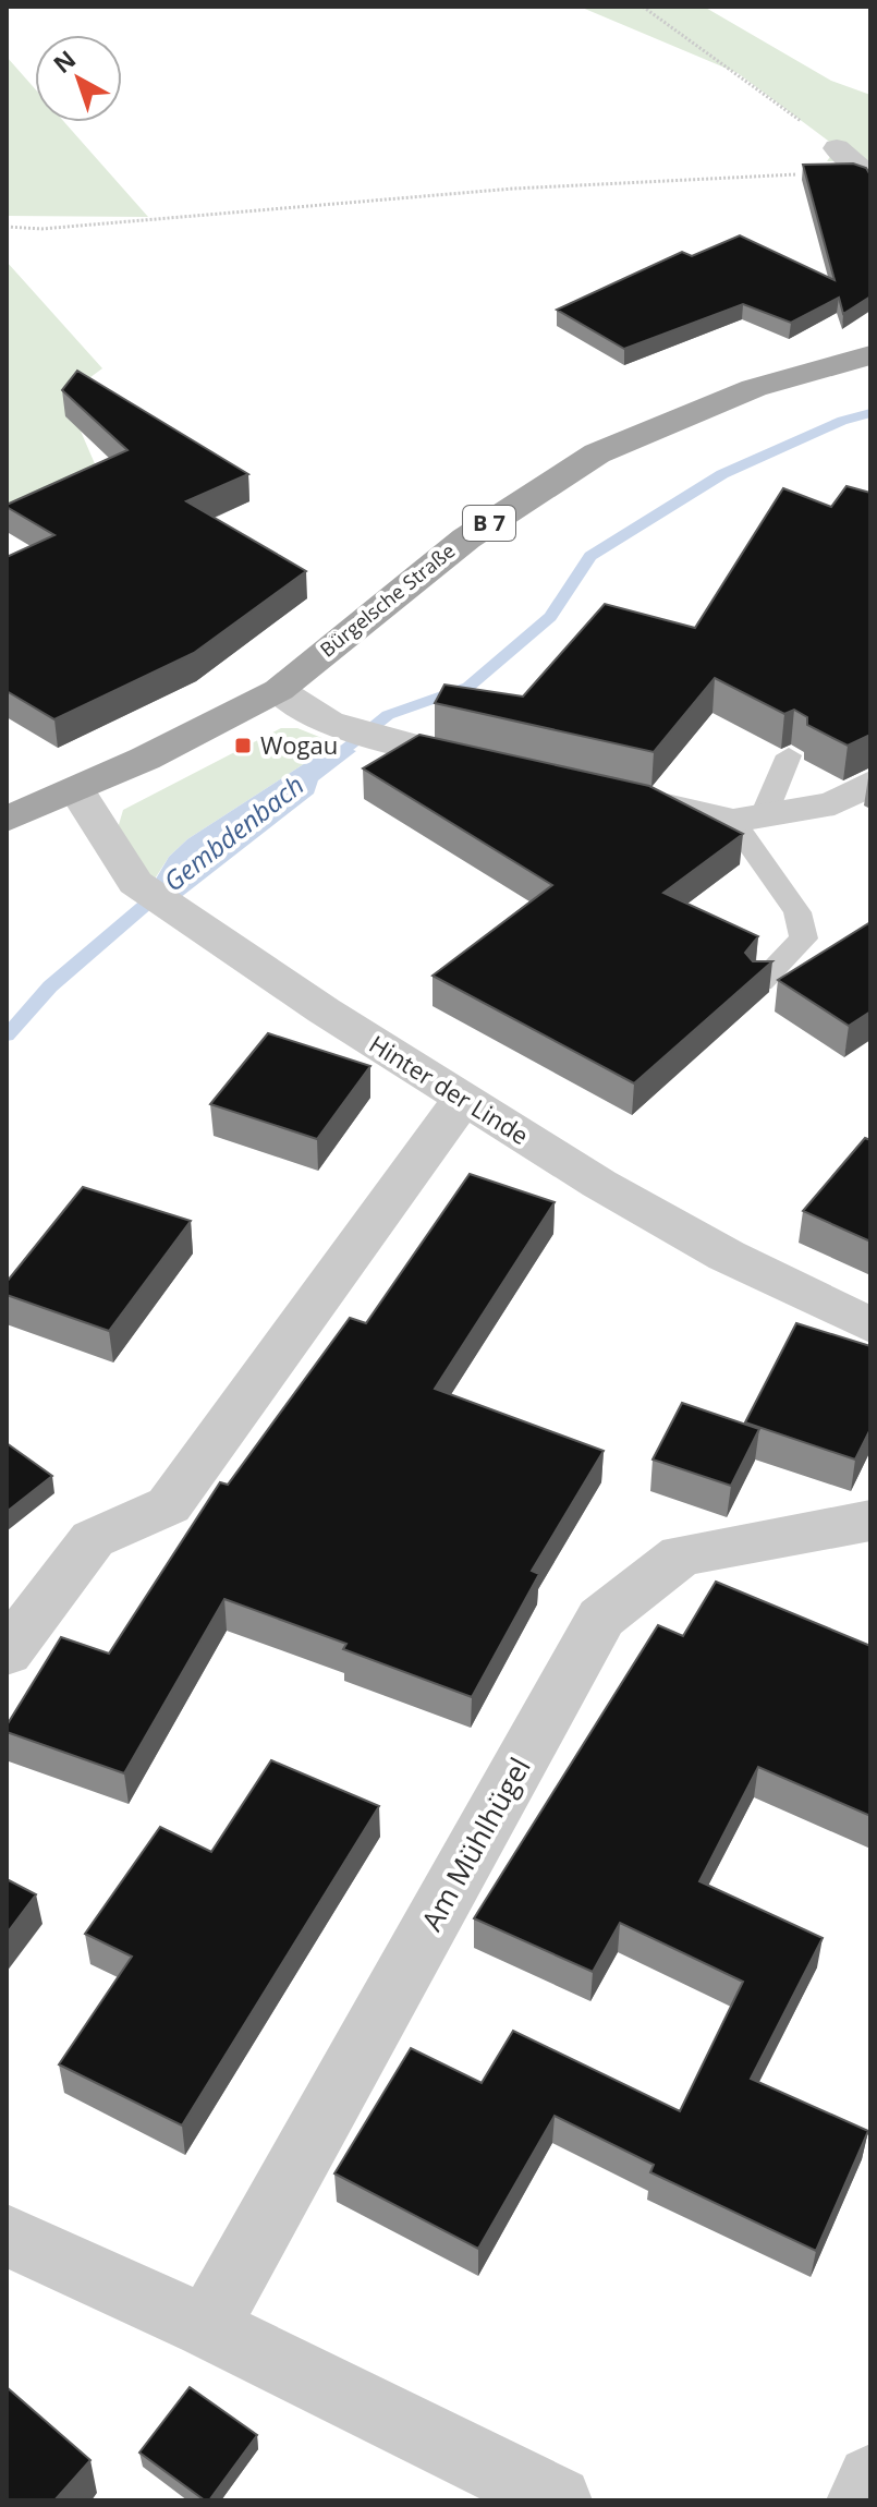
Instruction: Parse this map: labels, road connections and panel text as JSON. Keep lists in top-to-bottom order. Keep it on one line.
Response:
{"streets":{"main road":["B 7","Bürgelsche Straße"],"street":["Hinter der Linde","Am Mühlhügel"]},"crossings":[["Bürgelsche Straße","Hinter der Linde"]],"water":["Gembdenbach"],"places":{"transit":["Wogau"]},"north":"top left"}
